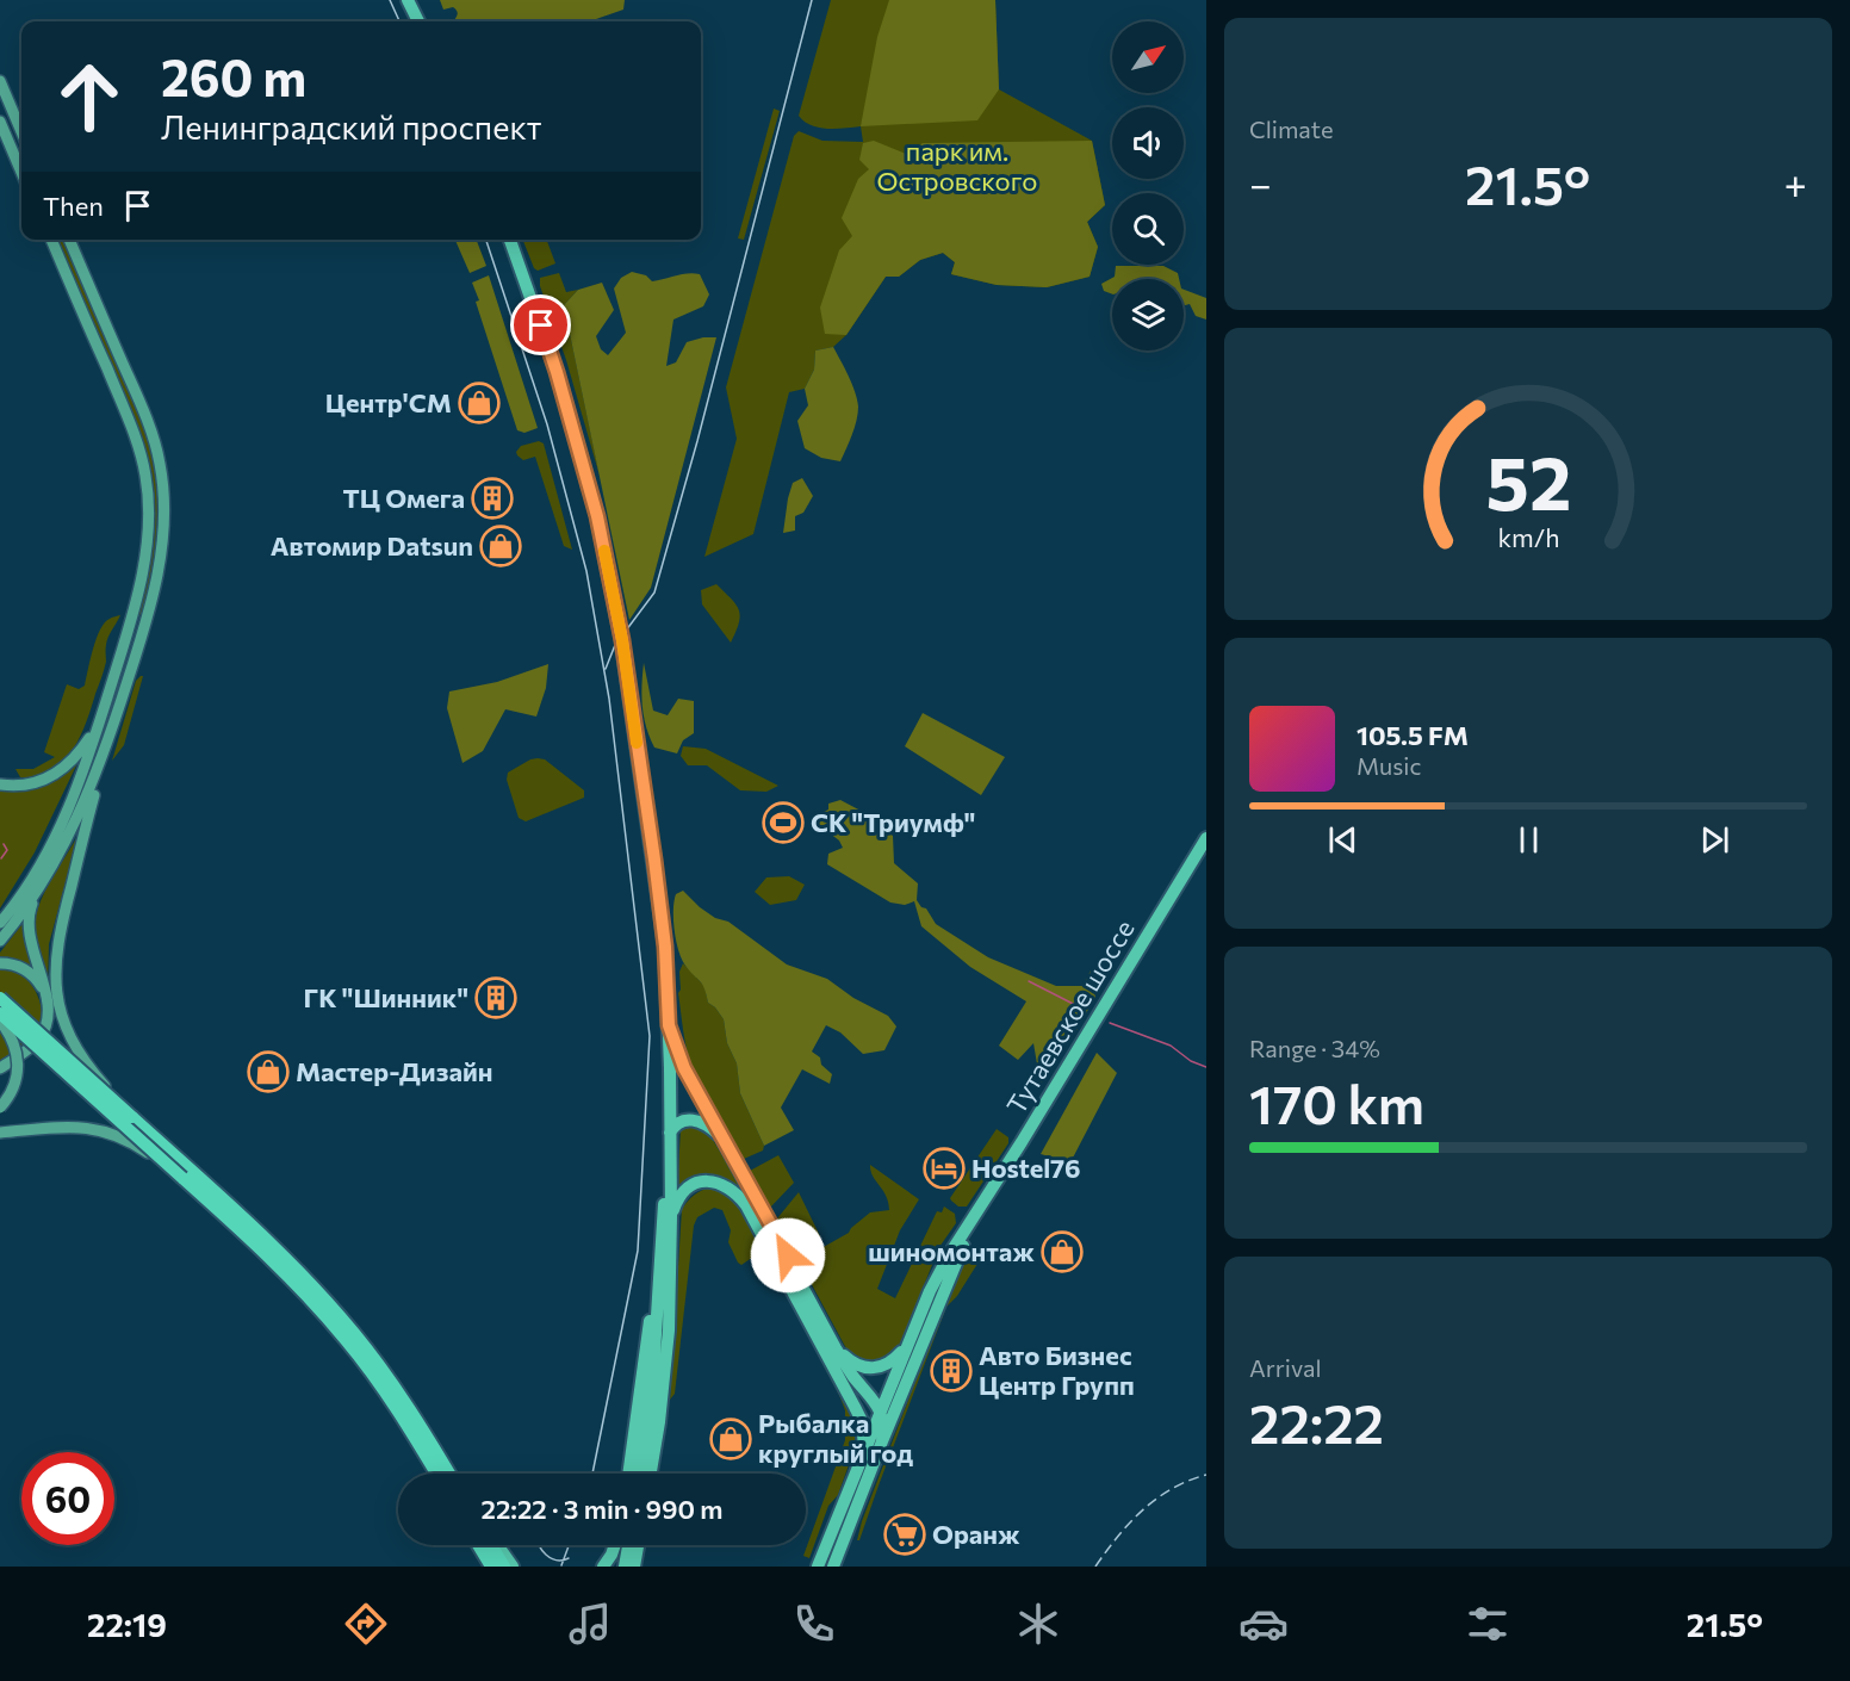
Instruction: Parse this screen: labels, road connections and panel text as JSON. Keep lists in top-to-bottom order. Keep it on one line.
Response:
{"streets":{"main road":["Тутаевское шоссе"]},"parks":["парк им. Островского"],"places":{"shop":["Центр'СМ","Автомир Datsun","Мастер-Дизайн","шиномонтаж","Рыбалка круглый год"],"building":["ТЦ Омега","ГК \"Шинник\"","Авто Бизнес Центр Групп"],"sports":["СК \"Триумф\""],"hotel":["Hostel76"],"supermarket":["Оранж"]},"north":"top right","page":{"tile":["Climate",["Range · 34%","170 km"],["Arrival","22:22"]],"turn":["260 m","Ленинградский проспект"],"heat":["−","21.5°","+"],"then":"Then","song":["105.5 FM","Music"],"limit":"60","trip":"22:22 · 3 min · 990 m","tabs":["22:19","21.5°"],"gauge":["52","km/h"]}}
